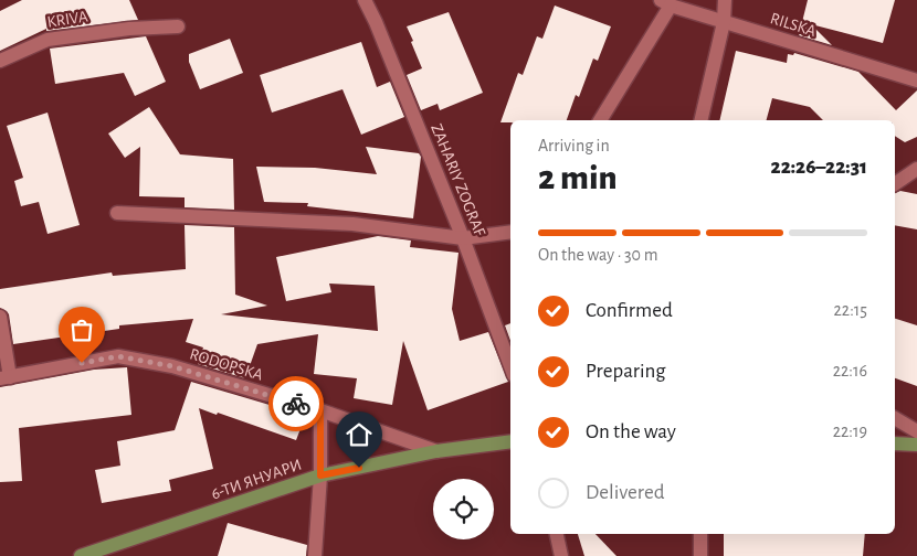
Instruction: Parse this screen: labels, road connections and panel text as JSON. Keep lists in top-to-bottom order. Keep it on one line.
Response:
{"streets":{"main road":["6-ТИ ЯНУАРИ"],"street":["KRIVA","RILSKA","ZAHARIY ZOGRAF","RODOPSKA"]},"crossings":[["RODOPSKA","6-ТИ ЯНУАРИ"]],"page":{"heading":["2 min","Arriving in","22:26–22:31"],"bar":"On the way · 30 m","list":[["Confirmed","22:15"],["Preparing","22:16"],["On the way","22:19"],"Delivered"]}}
